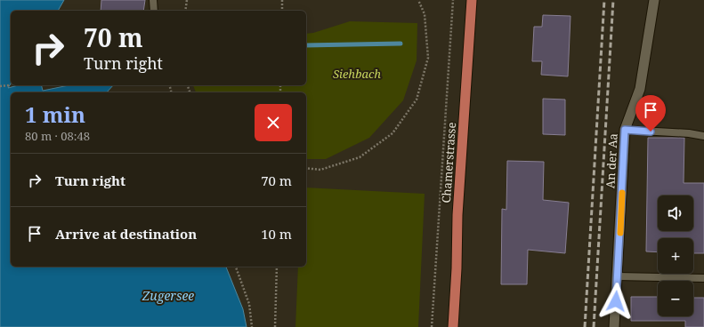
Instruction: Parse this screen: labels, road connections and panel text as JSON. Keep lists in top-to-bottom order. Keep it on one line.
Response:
{"streets":{"main road":["Chamerstrasse"],"street":["An der Aa"]},"water":["Zugersee"],"parks":["Siehbach"],"page":{"turn":["70 m","Turn right"],"heading":["1 min","80 m · 08:48"],"list":[{"name":"Turn right","value":"70 m"},{"name":"Arrive at destination","value":"10 m"}],"map_buttons":["+","−"]}}
